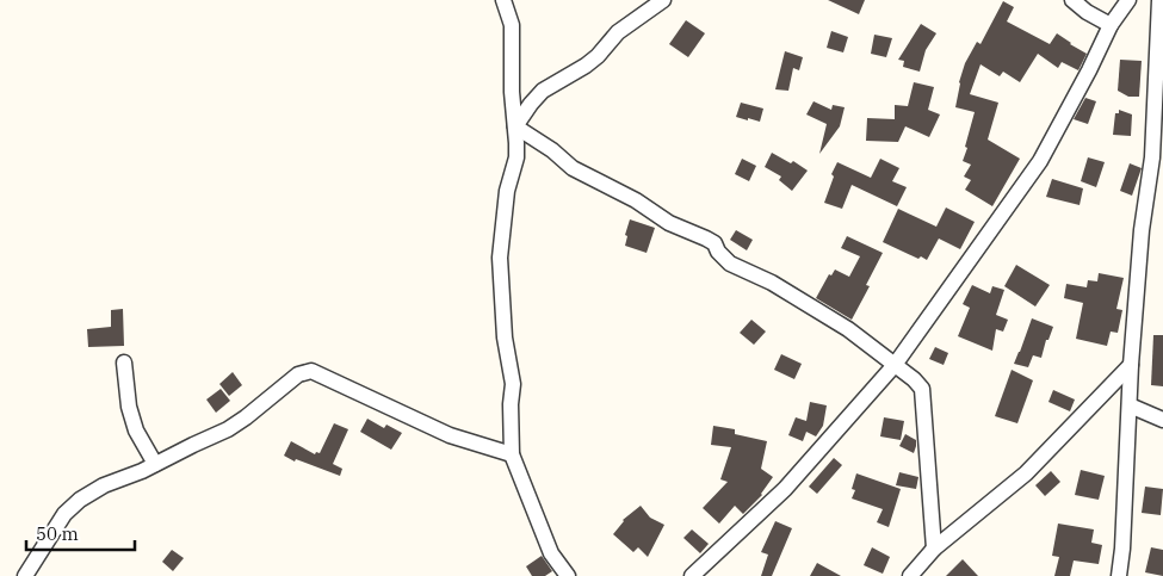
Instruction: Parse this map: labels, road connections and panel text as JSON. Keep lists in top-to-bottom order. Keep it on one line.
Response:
{"scale_bar":"50 m"}
